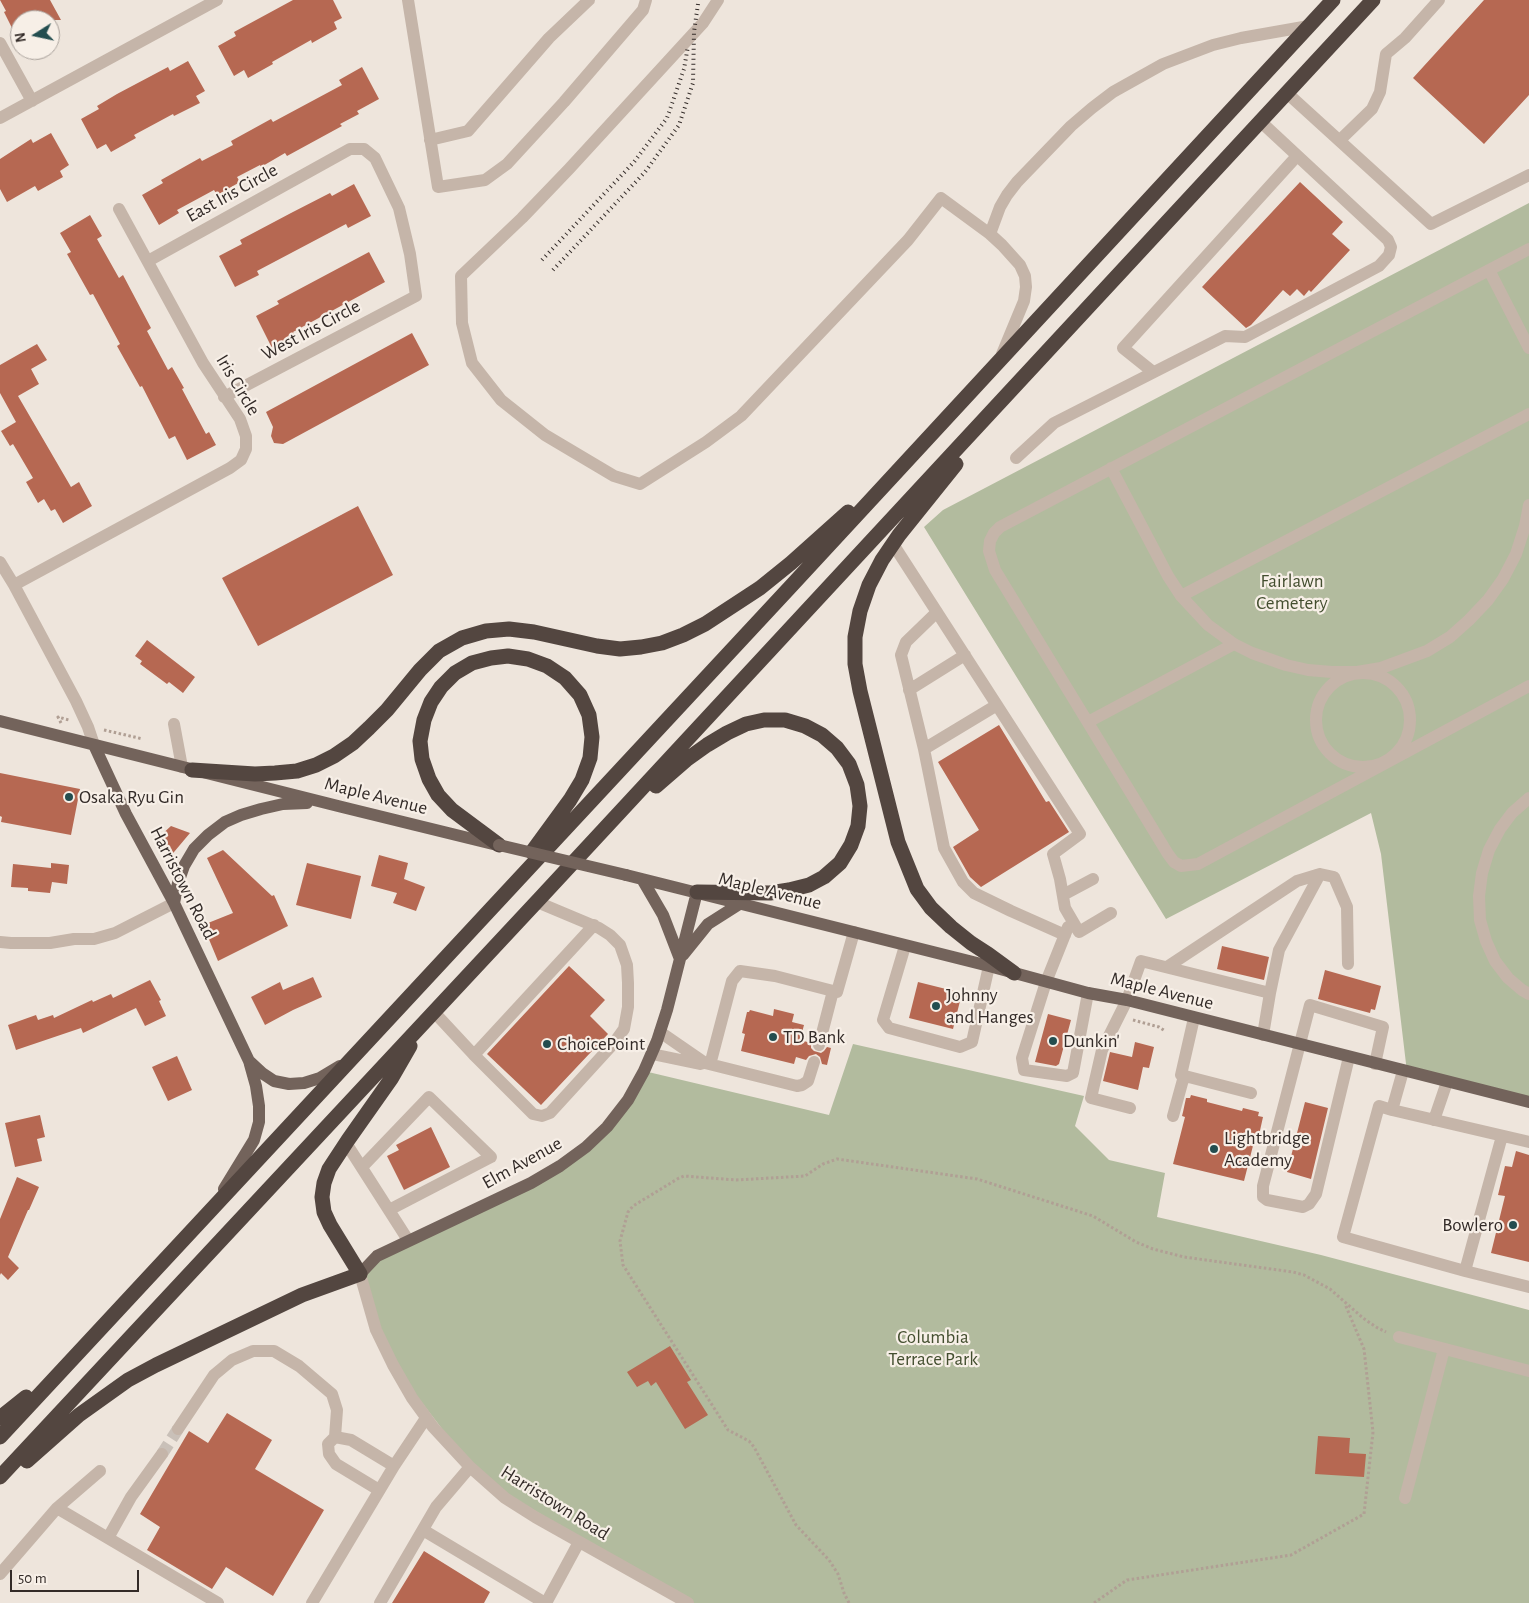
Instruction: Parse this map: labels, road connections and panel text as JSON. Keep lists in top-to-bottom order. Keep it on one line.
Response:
{"streets":{"main road":["Maple Avenue","Harristown Road","Elm Avenue"],"street":["East Iris Circle","West Iris Circle","Iris Circle"]},"crossings":[["East Iris Circle","West Iris Circle"],["East Iris Circle","Iris Circle"],["West Iris Circle","Iris Circle"],["Iris Circle","Harristown Road"],["Maple Avenue","Harristown Road"],["Maple Avenue","Elm Avenue"],["Harristown Road","Elm Avenue"]],"parks":["Fairlawn Cemetery","Columbia Terrace Park"],"places":["Osaka Ryu Gin","Johnny and Hanges","TD Bank","Dunkin'","ChoicePoint","Lightbridge Academy","Bowlero"],"scale_bar":"50 m","north":"left"}
